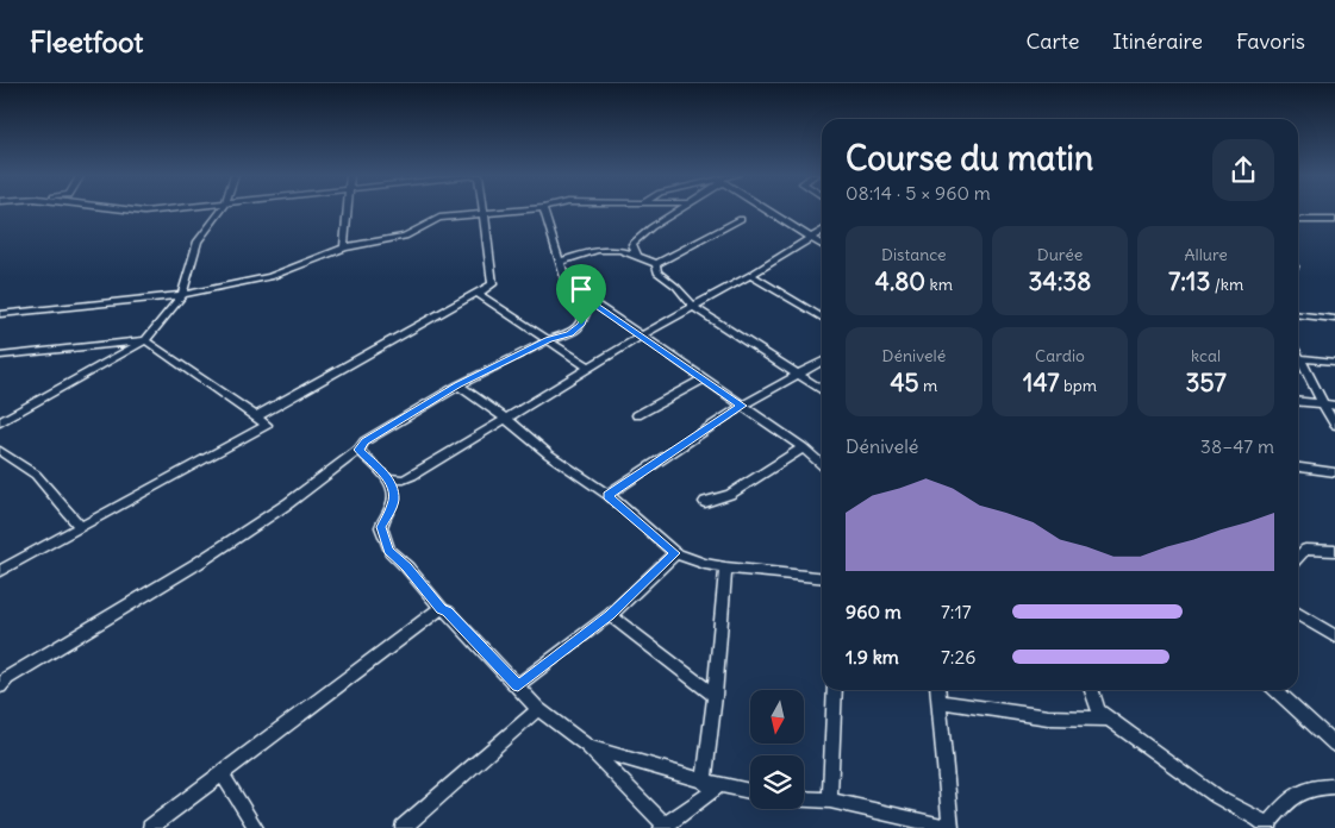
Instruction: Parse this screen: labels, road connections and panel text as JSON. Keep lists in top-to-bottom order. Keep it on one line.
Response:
{"north":"bottom","page":{"header":"Fleetfoot","nav":["Carte","Itinéraire","Favoris"],"heading":["Course du matin","08:14 · 5 × 960 m"],"stats":[["Distance","4.80 km"],["Durée","34:38"],["Allure","7:13 /km"],["Dénivelé","45 m"],["Cardio","147 bpm"],["kcal","357"]],"chart":["Dénivelé","38–47 m"],"list":[{"name":"960 m","note":"7:17"},{"name":"1.9 km","note":"7:26"}]}}
